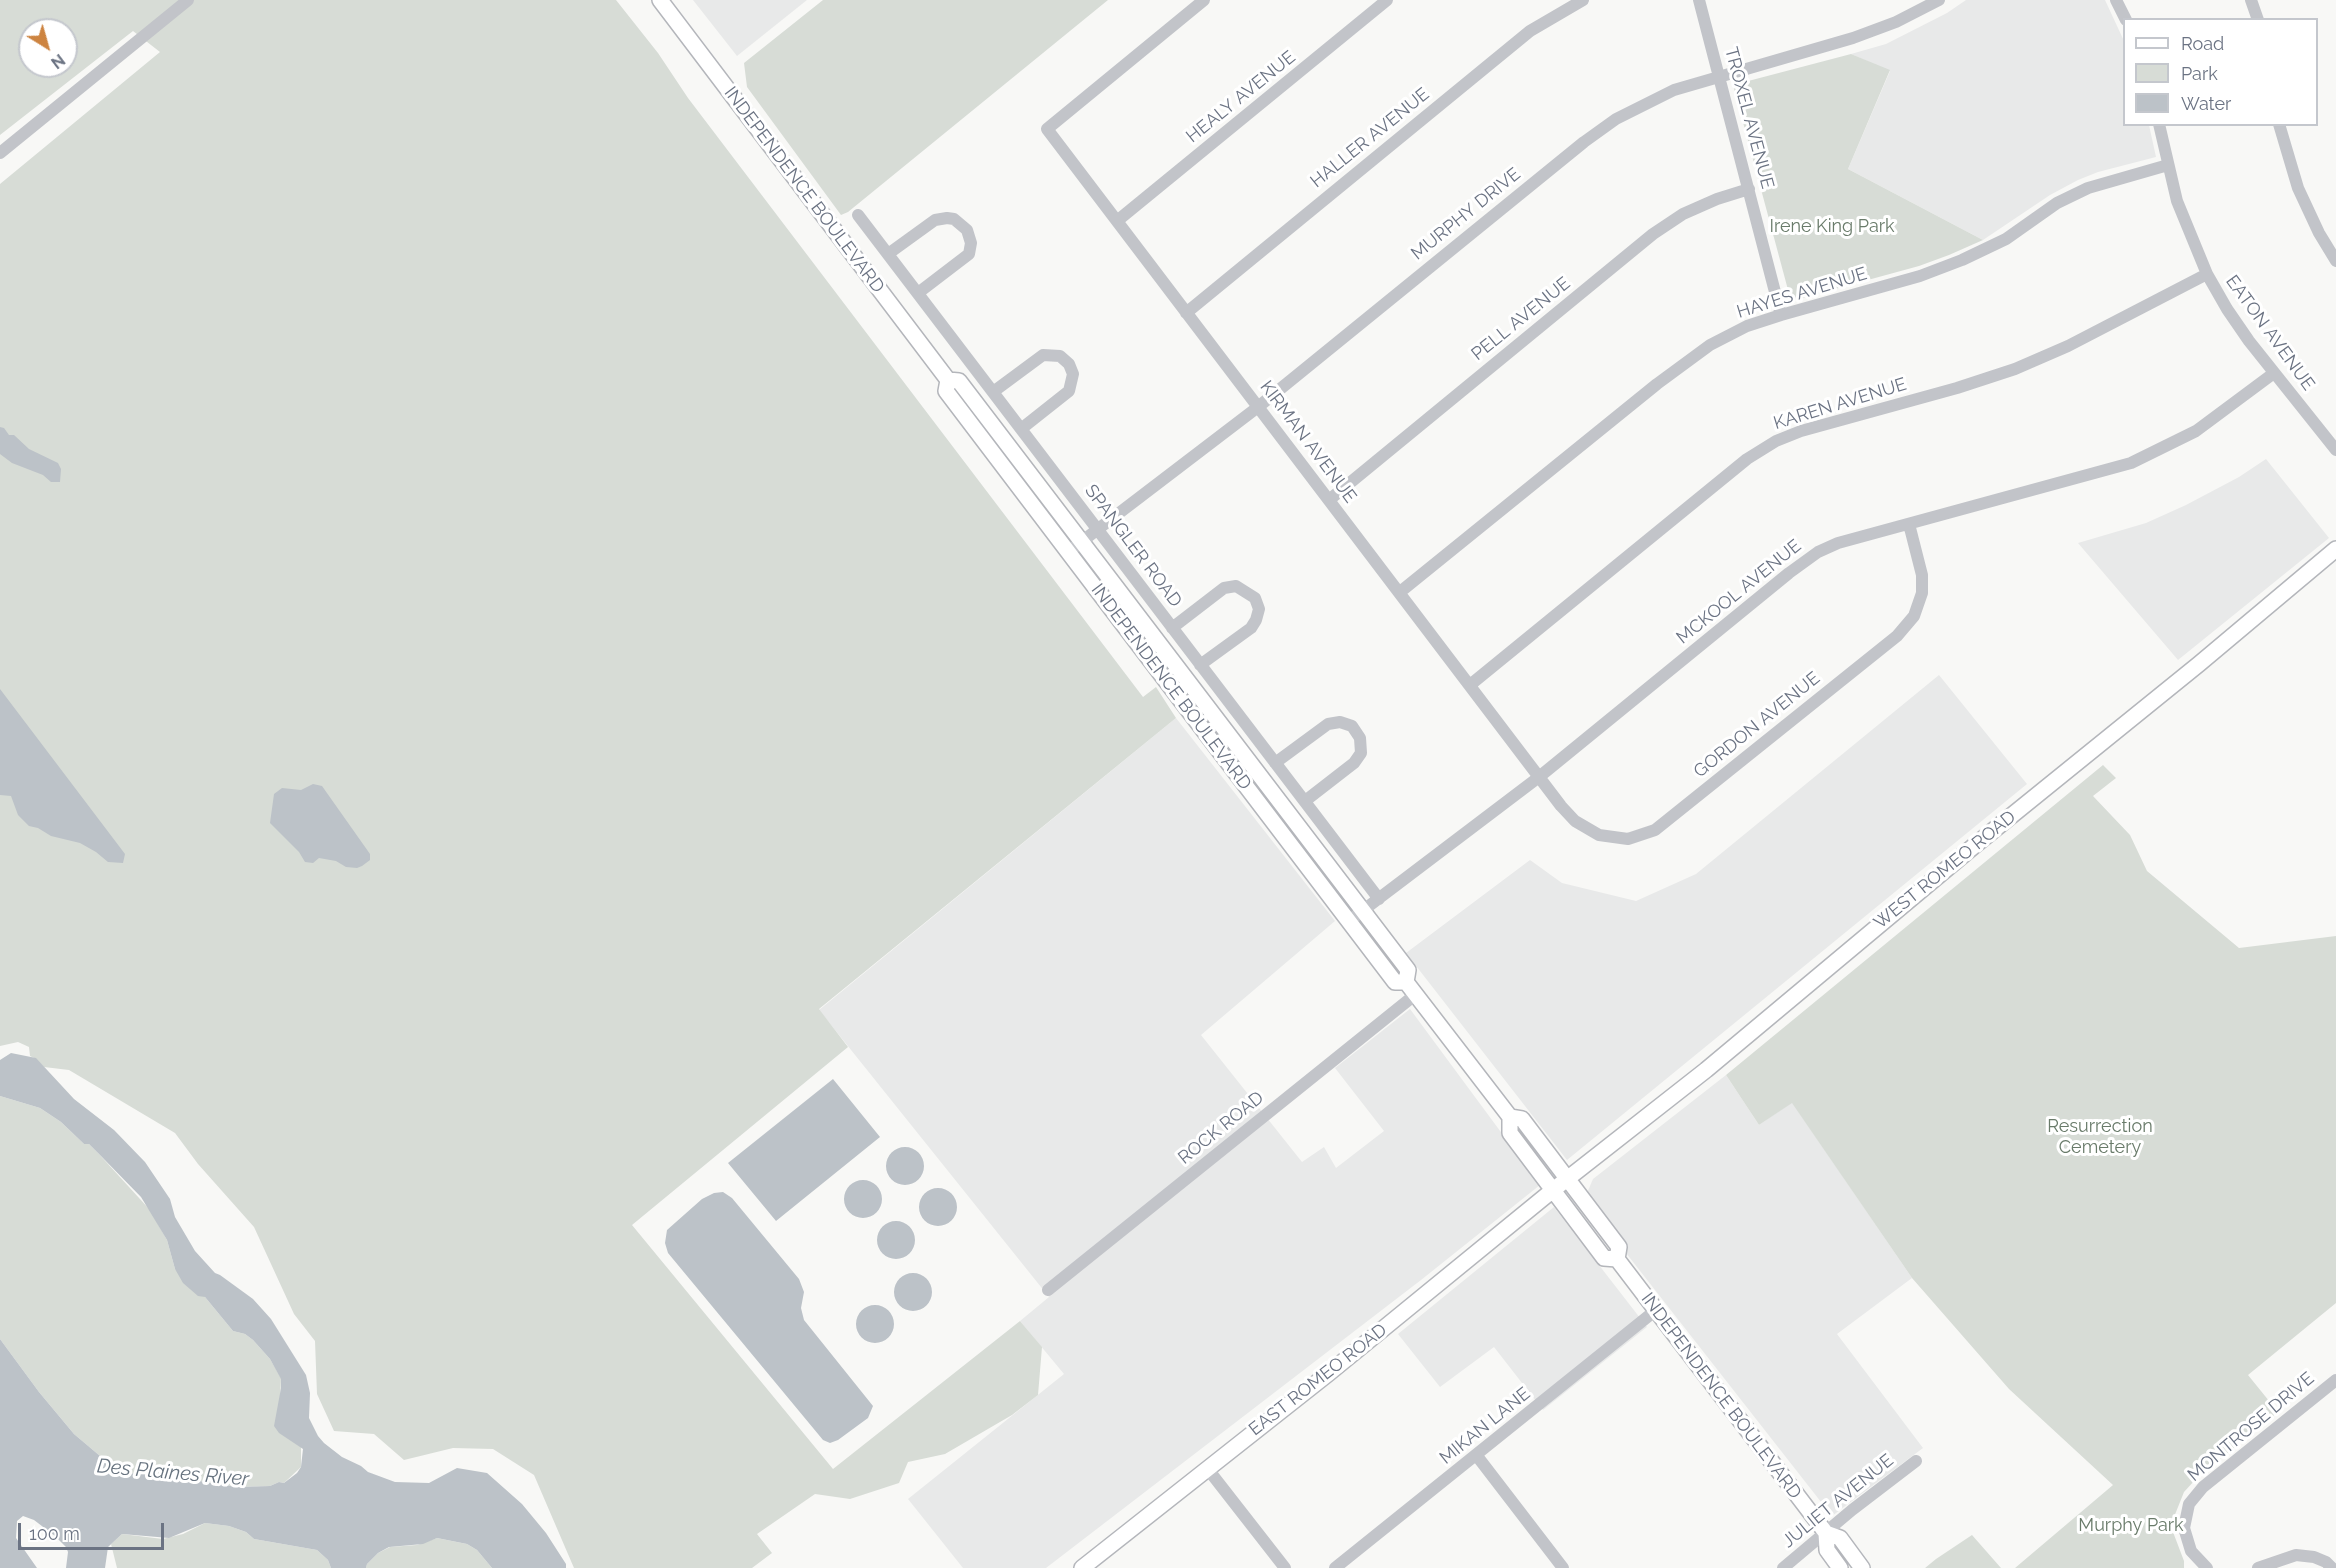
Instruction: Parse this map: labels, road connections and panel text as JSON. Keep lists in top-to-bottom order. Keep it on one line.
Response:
{"streets":{"main road":["INDEPENDENCE BOULEVARD","WEST ROMEO ROAD","EAST ROMEO ROAD"],"street":["HEALY AVENUE","TROXEL AVENUE","HALLER AVENUE","MURPHY DRIVE","HAYES AVENUE","PELL AVENUE","EATON AVENUE","KAREN AVENUE","KIRMAN AVENUE","SPANGLER ROAD","MCKOOL AVENUE","GORDON AVENUE","ROCK ROAD","MIKAN LANE","MONTROSE DRIVE","JULIET AVENUE"]},"crossings":[["HEALY AVENUE","KIRMAN AVENUE"],["TROXEL AVENUE","MURPHY DRIVE"],["TROXEL AVENUE","HAYES AVENUE"],["TROXEL AVENUE","PELL AVENUE"],["HALLER AVENUE","KIRMAN AVENUE"],["INDEPENDENCE BOULEVARD","MURPHY DRIVE"],["INDEPENDENCE BOULEVARD","MCKOOL AVENUE"],["INDEPENDENCE BOULEVARD","WEST ROMEO ROAD"],["INDEPENDENCE BOULEVARD","ROCK ROAD"],["INDEPENDENCE BOULEVARD","EAST ROMEO ROAD"],["INDEPENDENCE BOULEVARD","MIKAN LANE"],["INDEPENDENCE BOULEVARD","JULIET AVENUE"],["MURPHY DRIVE","KIRMAN AVENUE"],["MURPHY DRIVE","SPANGLER ROAD"],["HAYES AVENUE","EATON AVENUE"],["HAYES AVENUE","KIRMAN AVENUE"],["PELL AVENUE","KIRMAN AVENUE"],["EATON AVENUE","KAREN AVENUE"],["EATON AVENUE","MCKOOL AVENUE"],["KAREN AVENUE","KIRMAN AVENUE"],["KIRMAN AVENUE","MCKOOL AVENUE"],["KIRMAN AVENUE","GORDON AVENUE"],["SPANGLER ROAD","MCKOOL AVENUE"],["MCKOOL AVENUE","GORDON AVENUE"],["WEST ROMEO ROAD","EAST ROMEO ROAD"]],"water":["Des Plaines River"],"parks":["Irene King Park","Resurrection Cemetery","Murphy Park"],"legend":["Road","Park","Water"],"scale_bar":"100 m","north":"bottom right"}
